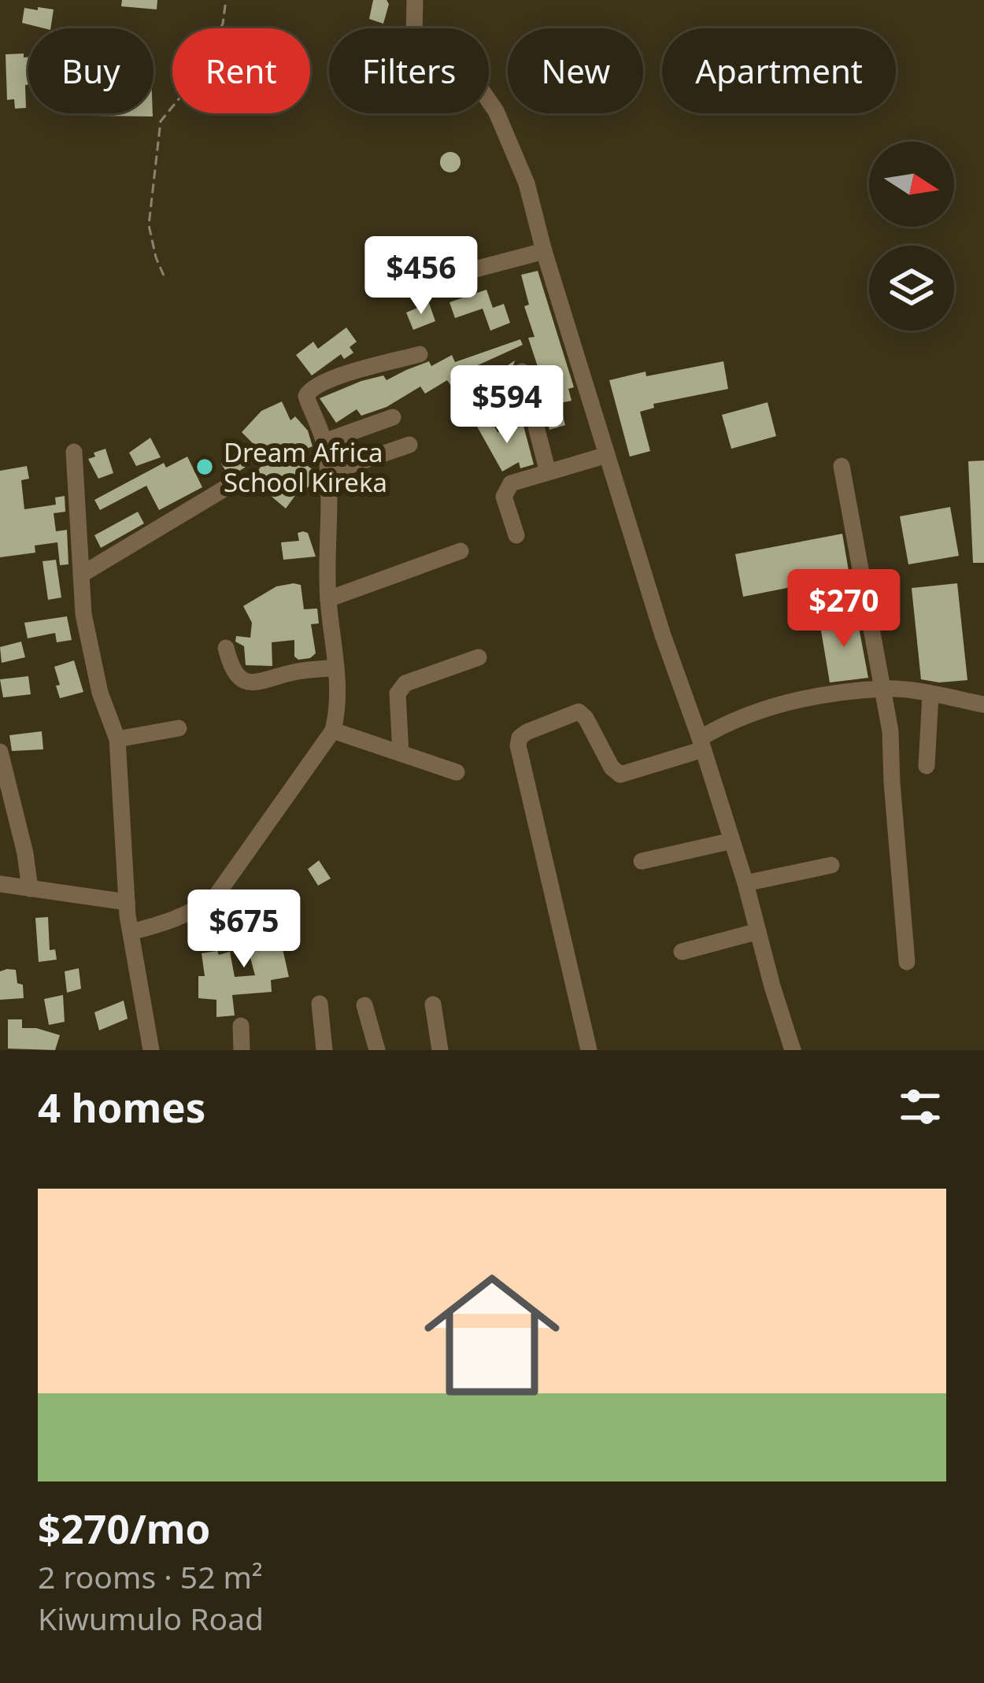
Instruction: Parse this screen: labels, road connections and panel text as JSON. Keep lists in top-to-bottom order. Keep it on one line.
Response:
{"places":["Dream Africa School Kireka"],"north":"right","page":{"chip":["Buy","Rent","Filters","New","Apartment"],"price":["$456","$594","$270","$675"],"heading":"4 homes","list":[{"name":"$270/mo","note":"2 rooms · 52 m² · Kiwumulo Road"}]}}
